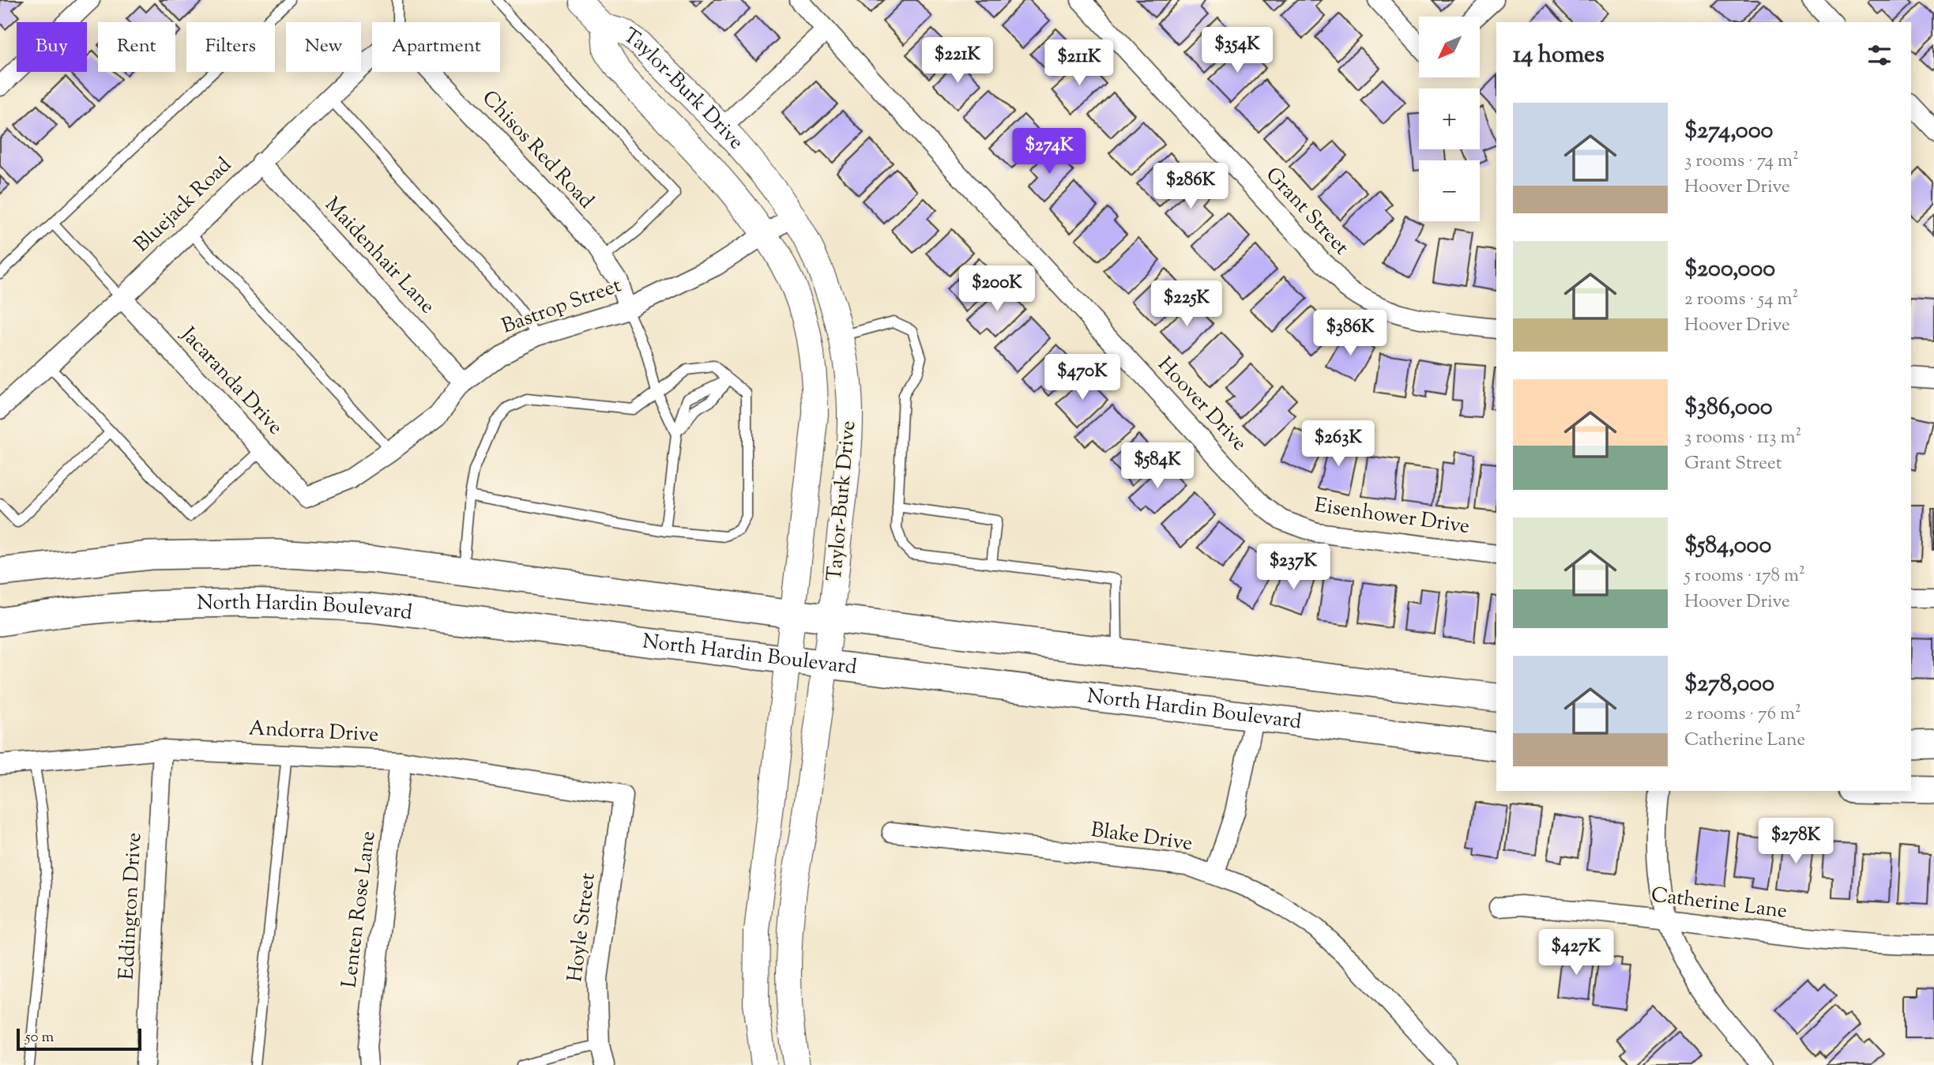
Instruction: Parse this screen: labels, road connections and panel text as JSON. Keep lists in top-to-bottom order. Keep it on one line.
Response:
{"streets":{"main road":["North Hardin Boulevard"],"street":["Taylor-Burk Drive","Chisos Red Road","Bluejack Road","Grant Street","Maidenhair Lane","Bastrop Street","Jacaranda Drive","Hoover Drive","Eisenhower Drive","Andorra Drive","Blake Drive","Catherine Lane","Eddington Drive","Lenten Rose Lane","Hoyle Street"]},"crossings":[["Taylor-Burk Drive","Bastrop Street"],["Taylor-Burk Drive","North Hardin Boulevard"],["Chisos Red Road","Bastrop Street"],["Bluejack Road","Maidenhair Lane"],["Bluejack Road","Jacaranda Drive"],["Maidenhair Lane","Bastrop Street"],["Bastrop Street","Jacaranda Drive"],["Hoover Drive","Eisenhower Drive"],["Andorra Drive","Eddington Drive"],["Andorra Drive","Lenten Rose Lane"],["Andorra Drive","Hoyle Street"]],"scale_bar":"50 m","north":"bottom left","page":{"map_buttons":["+","−"],"chip":["Buy","Rent","Filters","New","Apartment"],"heading":"14 homes","price":["$354K","$221K","$211K","$274K","$286K","$200K","$225K","$386K","$470K","$263K","$584K","$237K","$278K","$427K"],"list":[{"name":"$274,000","note":"3 rooms · 74 m² · Hoover Drive"},{"name":"$200,000","note":"2 rooms · 54 m² · Hoover Drive"},{"name":"$386,000","note":"3 rooms · 113 m² · Grant Street"},{"name":"$584,000","note":"5 rooms · 178 m² · Hoover Drive"},{"name":"$278,000","note":"2 rooms · 76 m² · Catherine Lane"}],"scale":"50 m"}}
